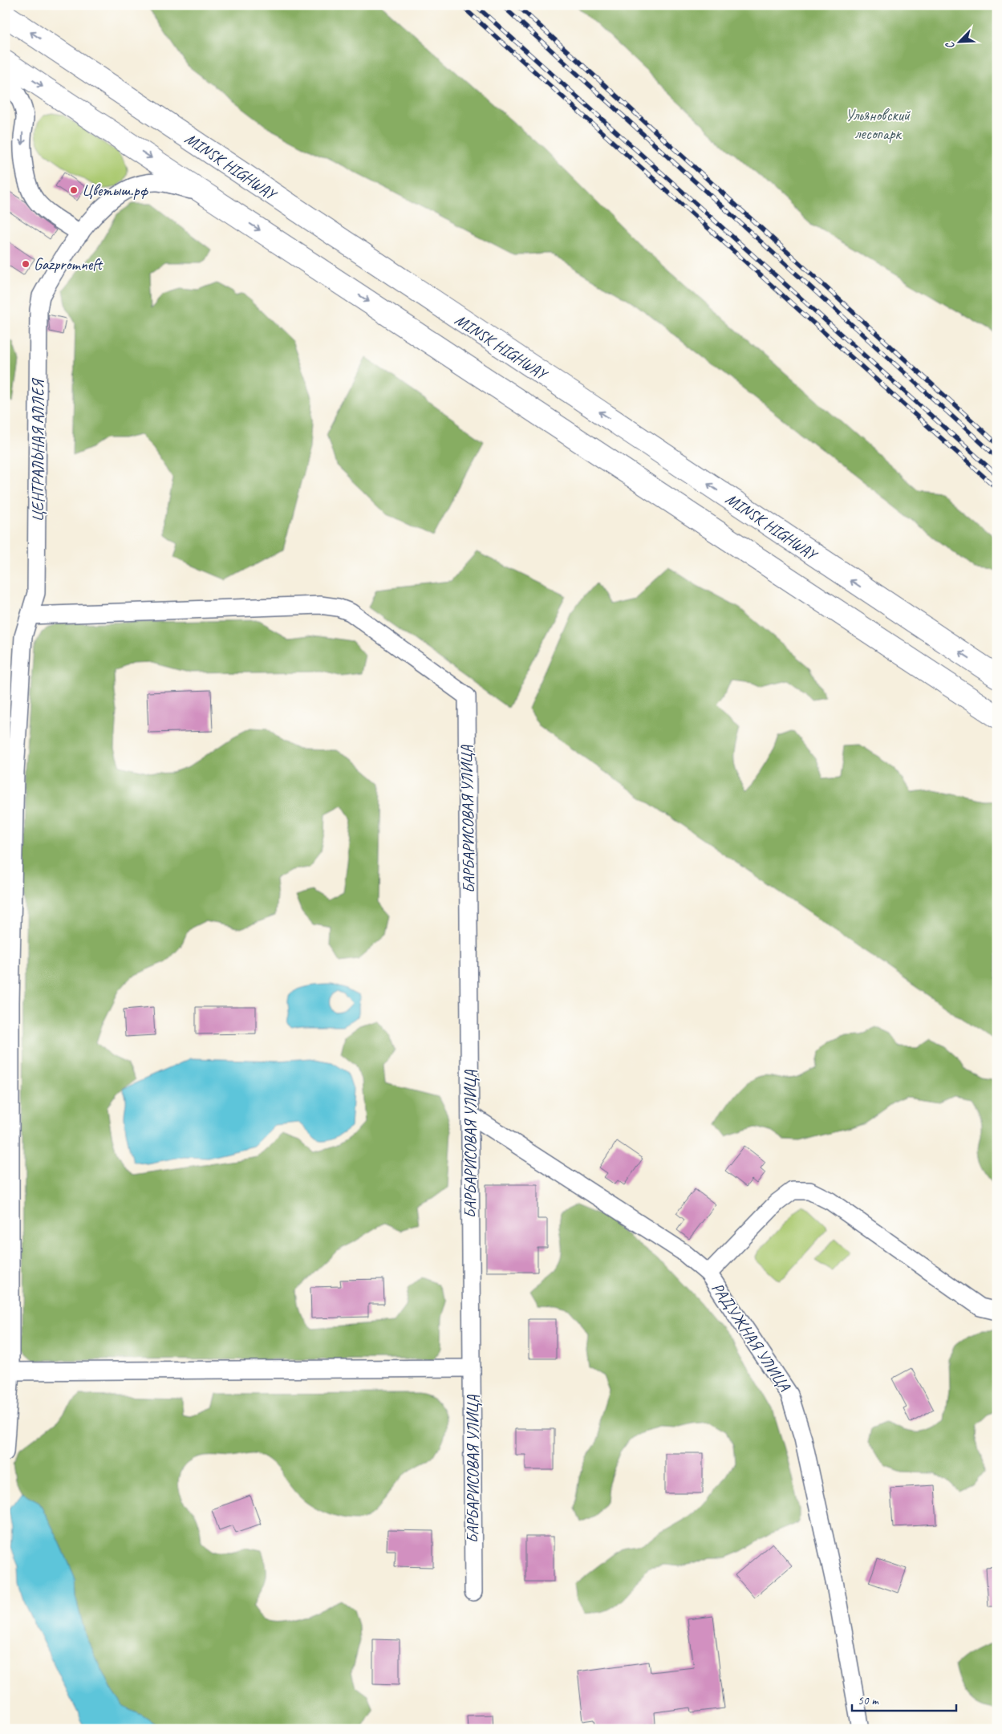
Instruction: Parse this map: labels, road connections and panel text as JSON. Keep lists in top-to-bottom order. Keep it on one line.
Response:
{"streets":{"highway":["MINSK HIGHWAY"],"street":["ЦЕНТРАЛЬНАЯ АЛЛЕЯ","БАРБАРИСОВАЯ УЛИЦА","РАДУЖНАЯ УЛИЦА"]},"crossings":[["ЦЕНТРАЛЬНАЯ АЛЛЕЯ","БАРБАРИСОВАЯ УЛИЦА"],["БАРБАРИСОВАЯ УЛИЦА","РАДУЖНАЯ УЛИЦА"]],"parks":["Ульяновский лесопарк"],"places":["Цветыш.рф","Gazpromneft"],"scale_bar":"50 m","north":"bottom left"}
